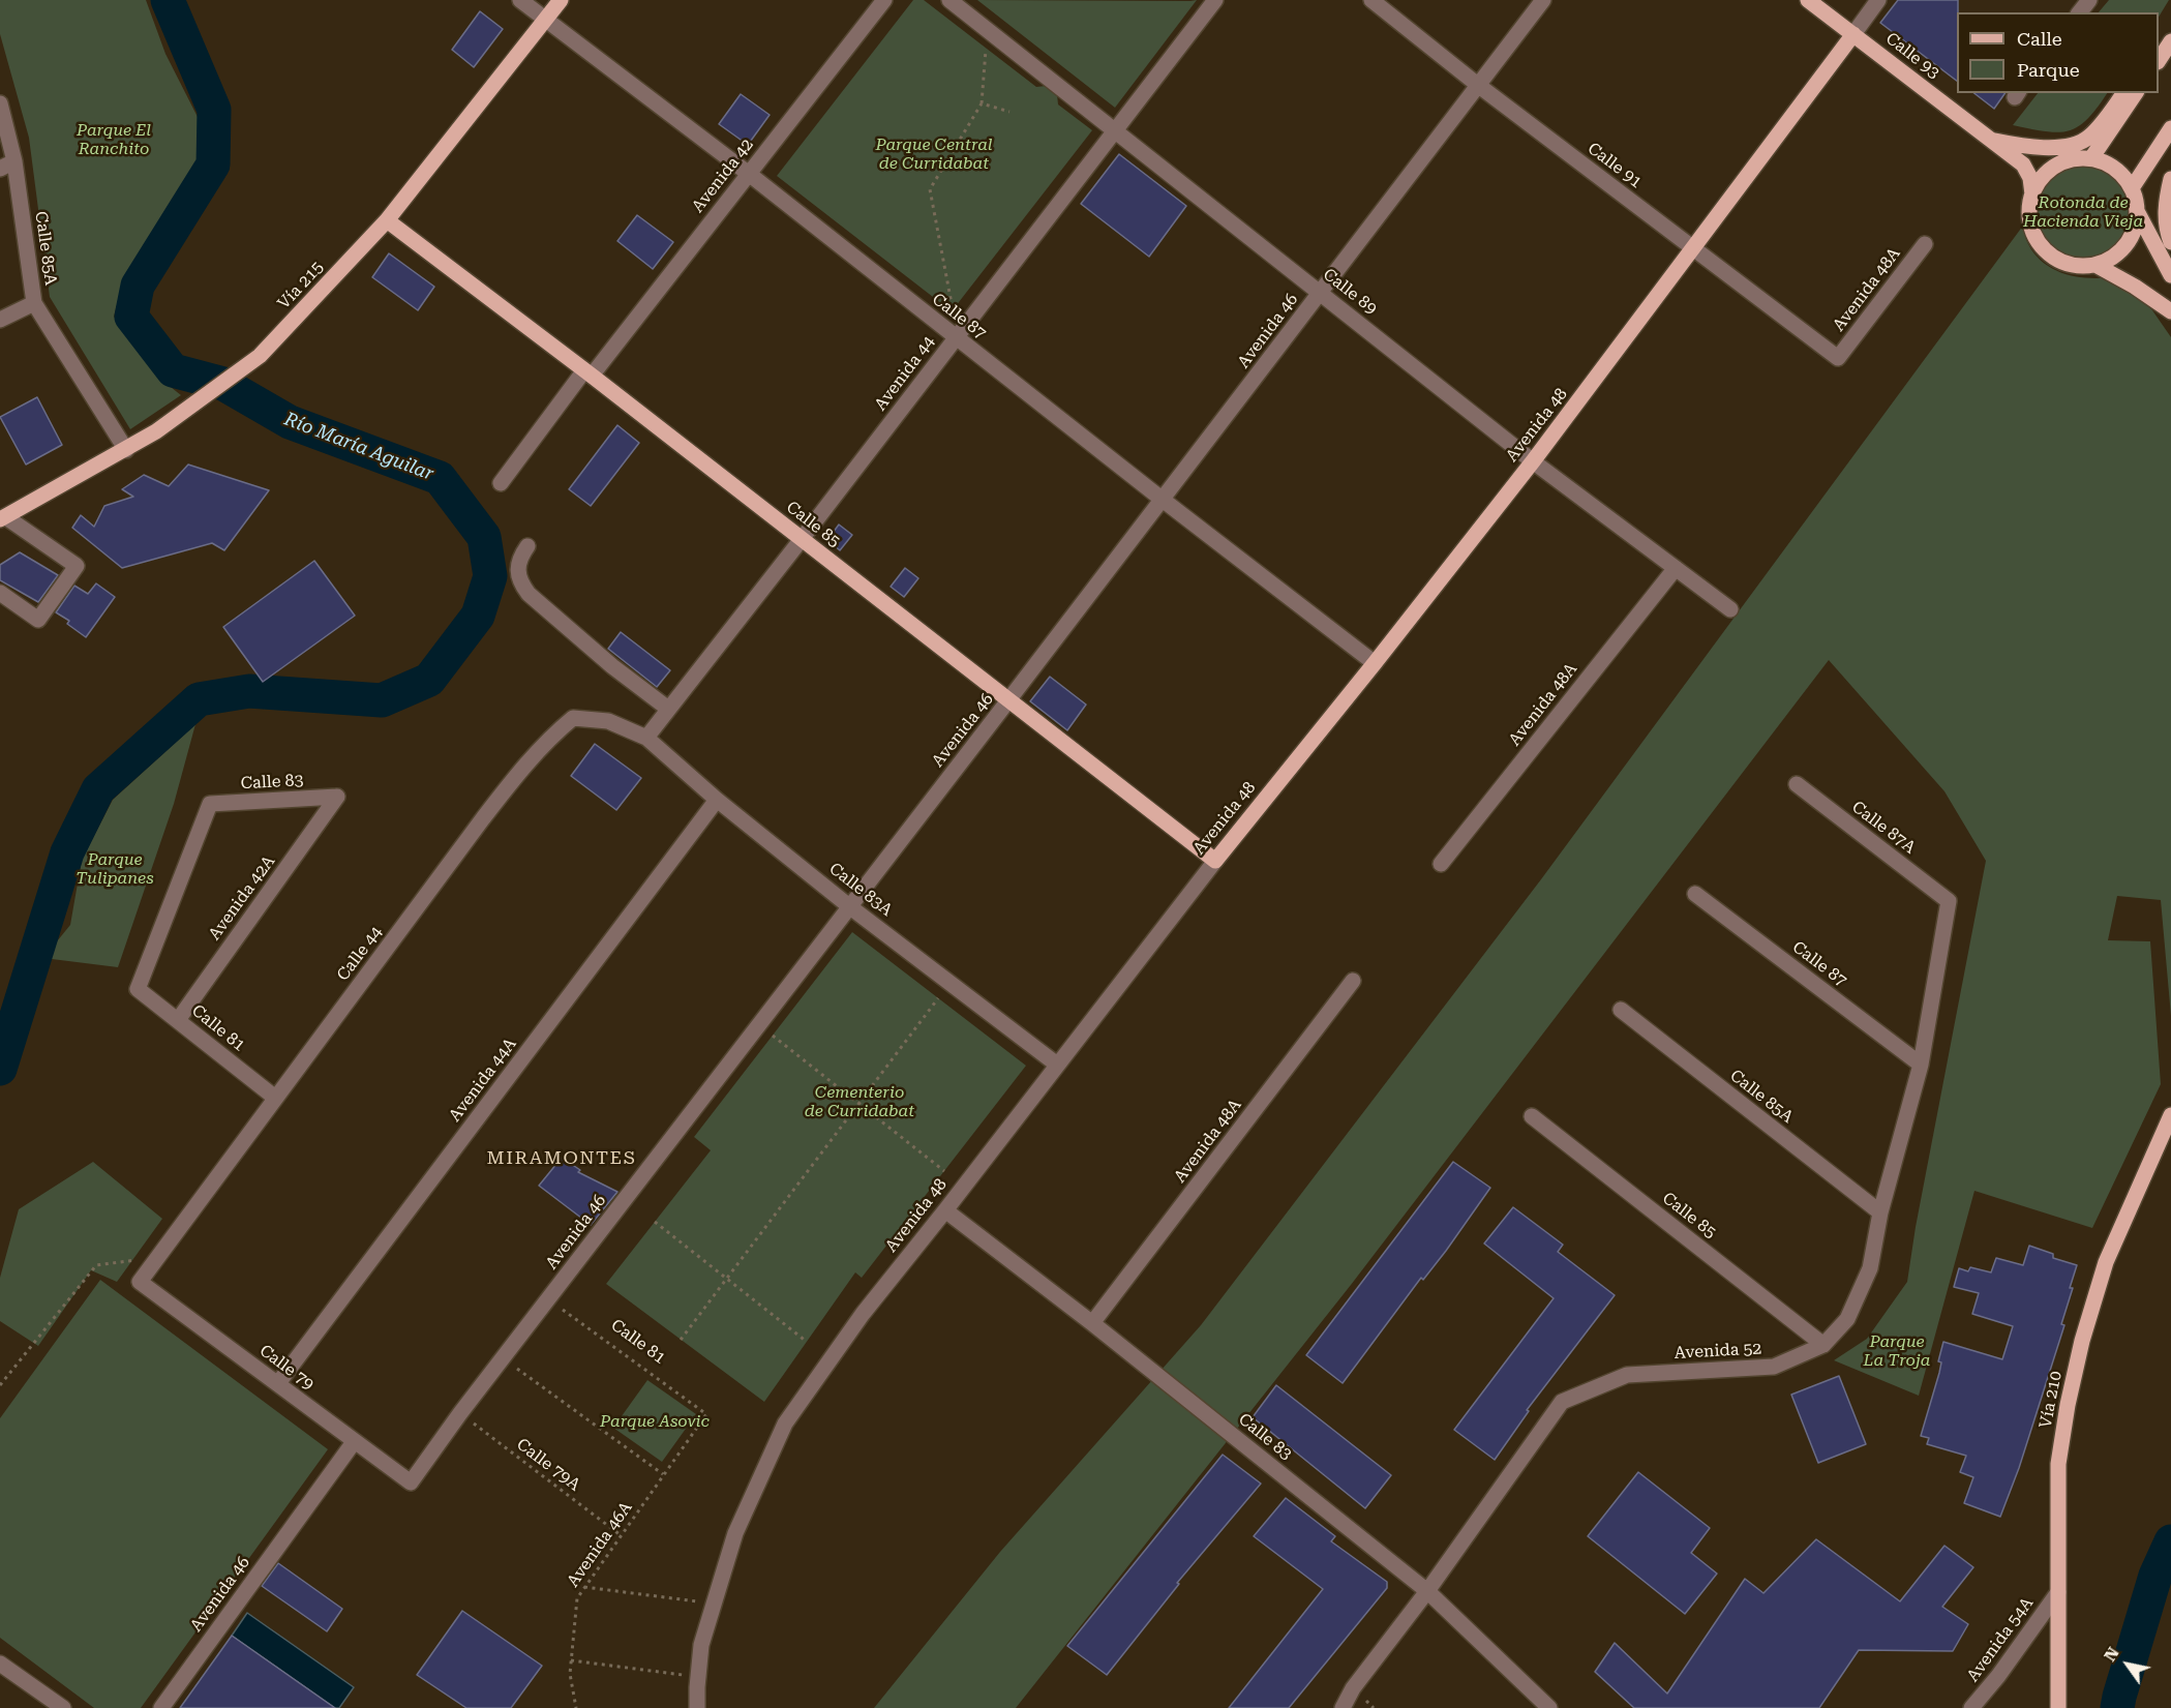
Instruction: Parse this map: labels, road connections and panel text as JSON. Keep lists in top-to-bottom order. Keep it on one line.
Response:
{"streets":{"main road":["Calle 93","Vía 215","Avenida 48","Calle 85","Vía 210"],"street":["Calle 91","Avenida 42","Calle 85A","Avenida 48A","Calle 89","Calle 87","Avenida 46","Avenida 44","Calle 83","Calle 87A","Calle 83A","Avenida 42A","Calle 44","Calle 81","Avenida 44A","Avenida 52","Calle 79","Avenida 54A"],"path":["Calle 79A","Avenida 46A"]},"crossings":[["Calle 93","Avenida 48"],["Calle 91","Avenida 48A"],["Calle 91","Avenida 46"],["Calle 91","Avenida 48"],["Avenida 42","Calle 87"],["Avenida 42","Calle 85"],["Calle 85A","Vía 215"],["Calle 85A","Avenida 52"],["Vía 215","Calle 87"],["Vía 215","Calle 85"],["Avenida 48A","Calle 89"],["Avenida 48A","Calle 83"],["Calle 89","Avenida 46"],["Calle 89","Avenida 44"],["Calle 89","Avenida 48"],["Calle 87","Avenida 46"],["Calle 87","Avenida 44"],["Calle 87","Avenida 48"],["Calle 87","Avenida 52"],["Avenida 46","Calle 85"],["Avenida 46","Calle 83A"],["Avenida 46","Calle 81"],["Avenida 46","Calle 79"],["Avenida 46","Calle 79A"],["Avenida 44","Calle 85"],["Avenida 44","Calle 83A"],["Avenida 44","Calle 44"],["Avenida 48","Calle 85"],["Avenida 48","Calle 83"],["Avenida 48","Calle 83A"],["Calle 85","Avenida 52"],["Calle 83","Avenida 42A"],["Calle 83","Calle 81"],["Calle 83","Avenida 52"],["Calle 87A","Avenida 52"],["Calle 83A","Calle 44"],["Calle 83A","Avenida 44A"],["Avenida 42A","Calle 81"],["Calle 44","Calle 81"],["Calle 44","Calle 79"],["Calle 81","Avenida 46A"],["Avenida 44A","Calle 79"],["Vía 210","Avenida 54A"],["Calle 79A","Avenida 46A"]],"districts":["MIRAMONTES"],"water":["Río María Aguilar"],"parks":["Parque El Ranchito","Parque Central de Curridabat","Rotonda de Hacienda Vieja","Parque Tulipanes","Cementerio de Curridabat","Parque La Troja","Parque Asovic"],"legend":["Calle","Parque"],"north":"top left"}
